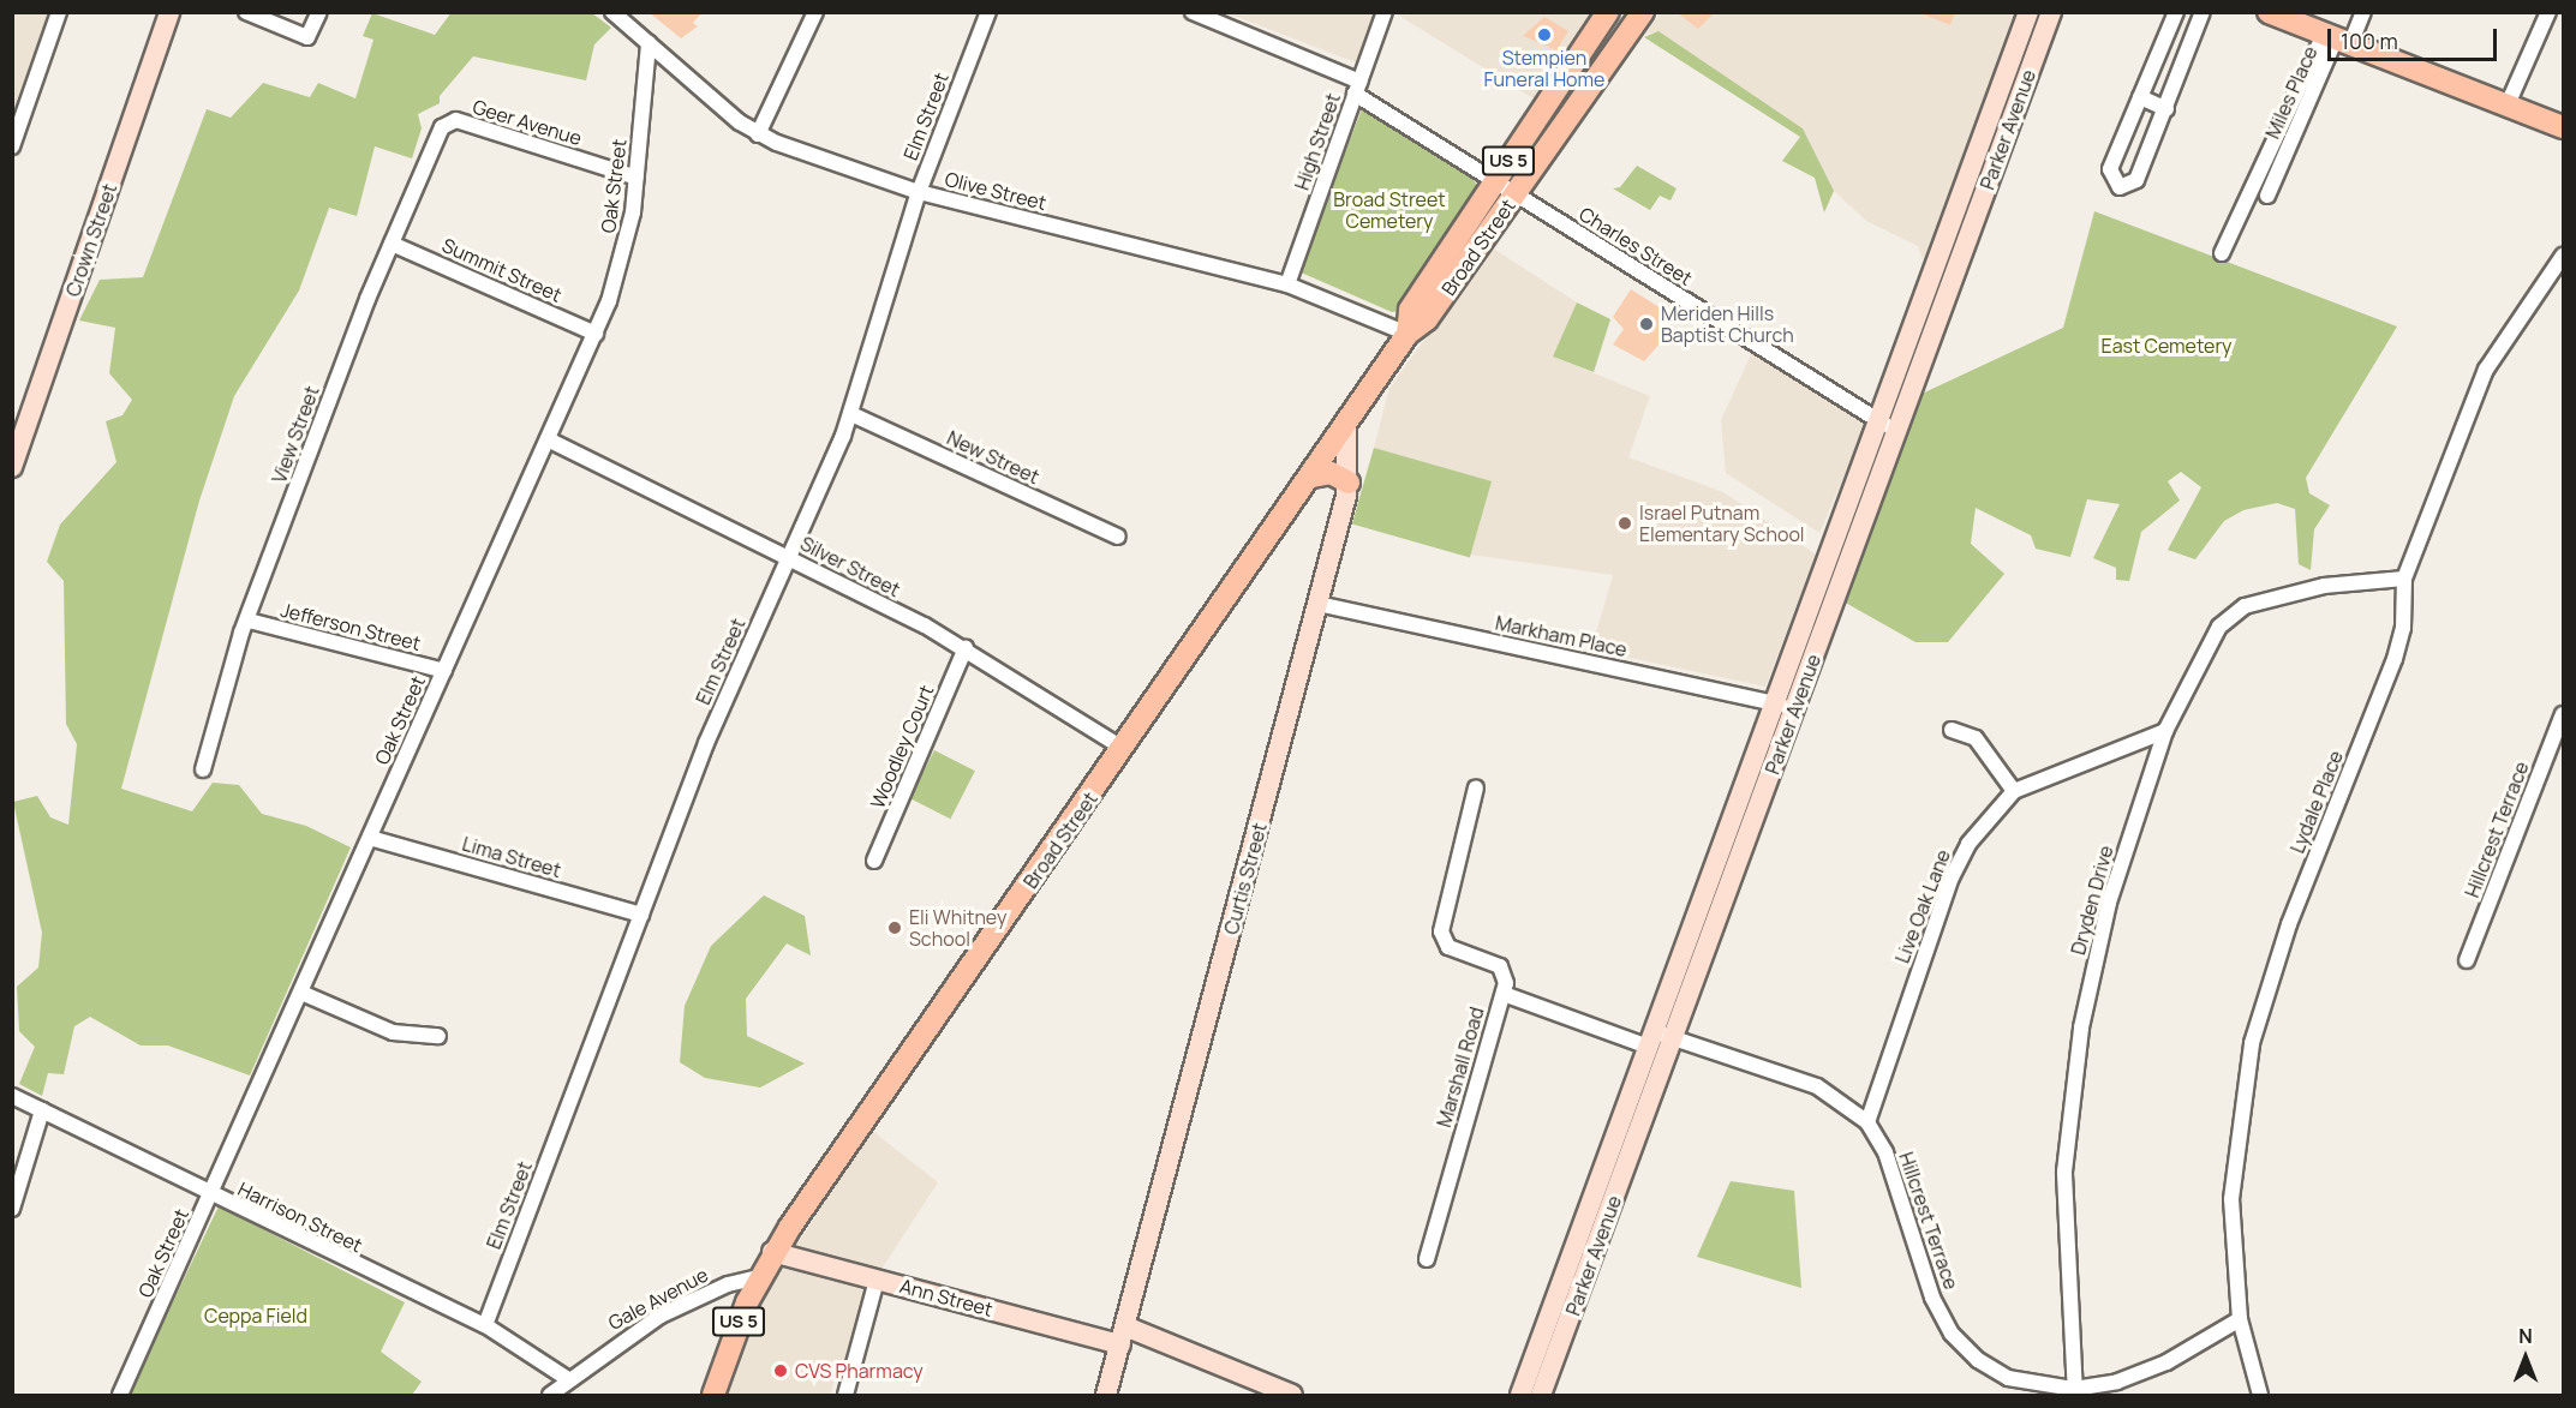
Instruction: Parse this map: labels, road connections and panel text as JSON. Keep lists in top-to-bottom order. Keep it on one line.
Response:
{"streets":{"main road":["US 5","Broad Street"],"street":["Miles Place","Elm Street","Geer Avenue","Parker Avenue","High Street","Oak Street","Olive Street","Crown Street","Charles Street","Summit Street","View Street","New Street","Silver Street","Jefferson Street","Markham Place","Woodley Court","Lydale Place","Hillcrest Terrace","Lima Street","Curtis Street","Dryden Drive","Live Oak Lane","Marshall Road","Harrison Street","Ann Street","Gale Avenue"]},"crossings":[["Elm Street","Olive Street"],["Elm Street","New Street"],["Elm Street","Silver Street"],["Elm Street","Lima Street"],["Elm Street","Harrison Street"],["Geer Avenue","Oak Street"],["Geer Avenue","View Street"],["Parker Avenue","Charles Street"],["Parker Avenue","Markham Place"],["Parker Avenue","Hillcrest Terrace"],["Parker Avenue","Marshall Road"],["High Street","Olive Street"],["High Street","Charles Street"],["Oak Street","Olive Street"],["Oak Street","Summit Street"],["Oak Street","Silver Street"],["Oak Street","Jefferson Street"],["Oak Street","Lima Street"],["Oak Street","Harrison Street"],["Olive Street","Broad Street"],["Charles Street","Broad Street"],["Broad Street","Silver Street"],["Broad Street","Curtis Street"],["Broad Street","Ann Street"],["Broad Street","Gale Avenue"],["Summit Street","View Street"],["View Street","Jefferson Street"],["Silver Street","Woodley Court"],["Markham Place","Curtis Street"],["Lydale Place","Hillcrest Terrace"],["Lydale Place","Dryden Drive"],["Hillcrest Terrace","Dryden Drive"],["Hillcrest Terrace","Live Oak Lane"],["Hillcrest Terrace","Marshall Road"],["Curtis Street","Ann Street"],["Dryden Drive","Live Oak Lane"],["Harrison Street","Gale Avenue"]],"parks":["Broad Street Cemetery","East Cemetery","Ceppa Field"],"places":["Stempien Funeral Home","Meriden Hills Baptist Church","Israel Putnam Elementary School","Eli Whitney School","CVS Pharmacy"],"scale_bar":"100 m","north":"top"}
